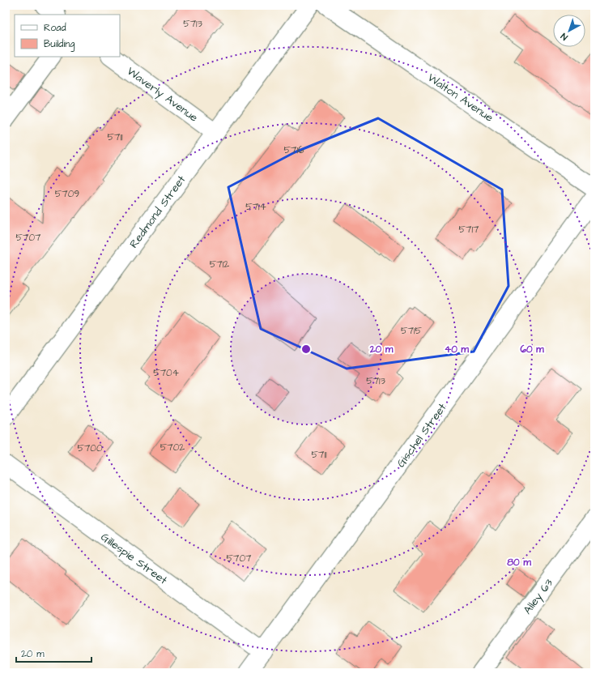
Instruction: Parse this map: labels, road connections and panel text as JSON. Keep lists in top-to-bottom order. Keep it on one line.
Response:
{"streets":{"street":["Waverly Avenue","Walton Avenue","Redmond Street","Gischel Street","Gillespie Street","Alley 63"]},"crossings":[["Waverly Avenue","Redmond Street"],["Gischel Street","Gillespie Street"]],"house_numbers":["5713","5711","5716","5709","5714","5717","5707","5712","5715","5704","5713","5702","5700","5711","5707"],"legend":["Road","Building"],"scale_bar":"20 m","north":"bottom left","rings":["20 m","40 m","60 m","80 m"]}
